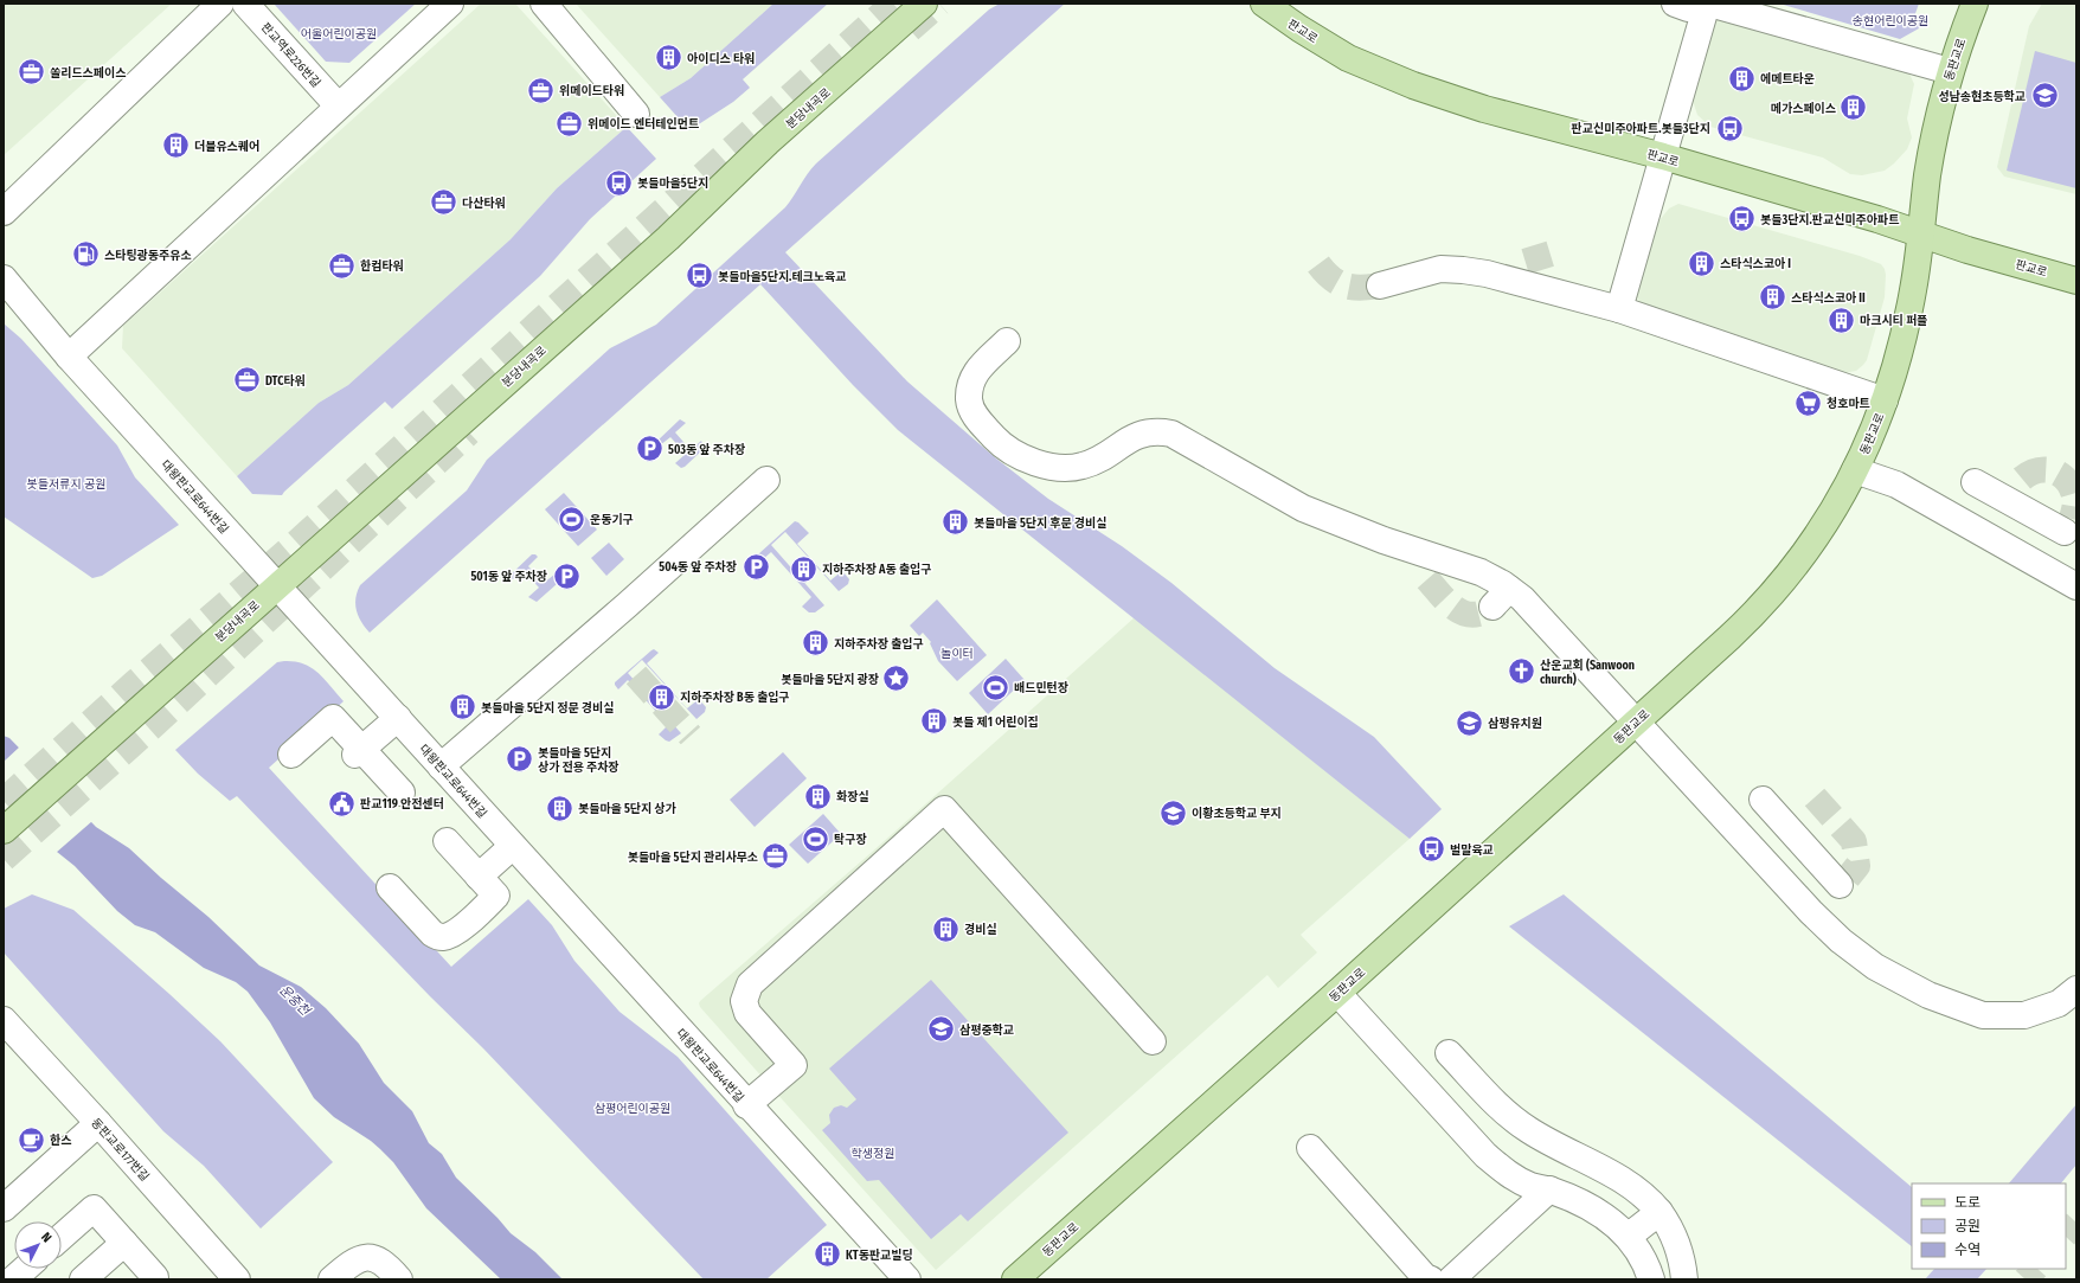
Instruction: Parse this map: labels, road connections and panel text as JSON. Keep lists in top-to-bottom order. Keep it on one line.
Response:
{"streets":{"main road":["판교로","동판교로","분당내곡로"],"street":["판교역로226번길","대왕판교로644번길","동판교로177번길"]},"crossings":[["판교로","동판교로"],["분당내곡로","대왕판교로644번길"]],"water":["운중천"],"parks":["송현어린이공원","어울어린이공원","봇들저류지 공원","놀이터","삼평어린이공원","학생정원"],"places":{"building":["아이디스 타워","에메트타운","메가스페이스","더블유스퀘어","스타식스코아 I","스타식스코아 II","마크시티 퍼플","봇들마을 5단지 후문 경비실","지하주차장 A동 출입구","지하주차장 출입구","지하주차장 B동 출입구","봇들마을 5단지 정문 경비실","봇들 제1 어린이집","화장실","봇들마을 5단지 상가","경비실","KT동판교빌딩"],"office":["쏠리드스페이스","위메이드타워","위메이드 엔터테인먼트","다산타워","한컴타워","DTC타워","봇들마을 5단지 관리사무소"],"school or university":["성남송현초등학교","삼평유치원","이황초등학교 부지","삼평중학교"],"bus stop":["판교신미주아파트.봇들3단지","봇들마을5단지","봇들3단지.판교신미주아파트","봇들마을5단지.테크노육교","벌말육교"],"fuel station":["스타팅광동주유소"],"supermarket":["청호마트"],"parking":["503동 앞 주차장","504동 앞 주차장","501동 앞 주차장","봇들마을 5단지 상가 전용 주차장"],"sports":["운동기구","배드민턴장","탁구장"],"church":["산운교회 (Sanwoon church)"],"place":["봇들마을 5단지 광장"],"public building":["판교119 안전센터"],"cafe":["한스"]},"legend":["도로","공원","수역"],"north":"top right"}
